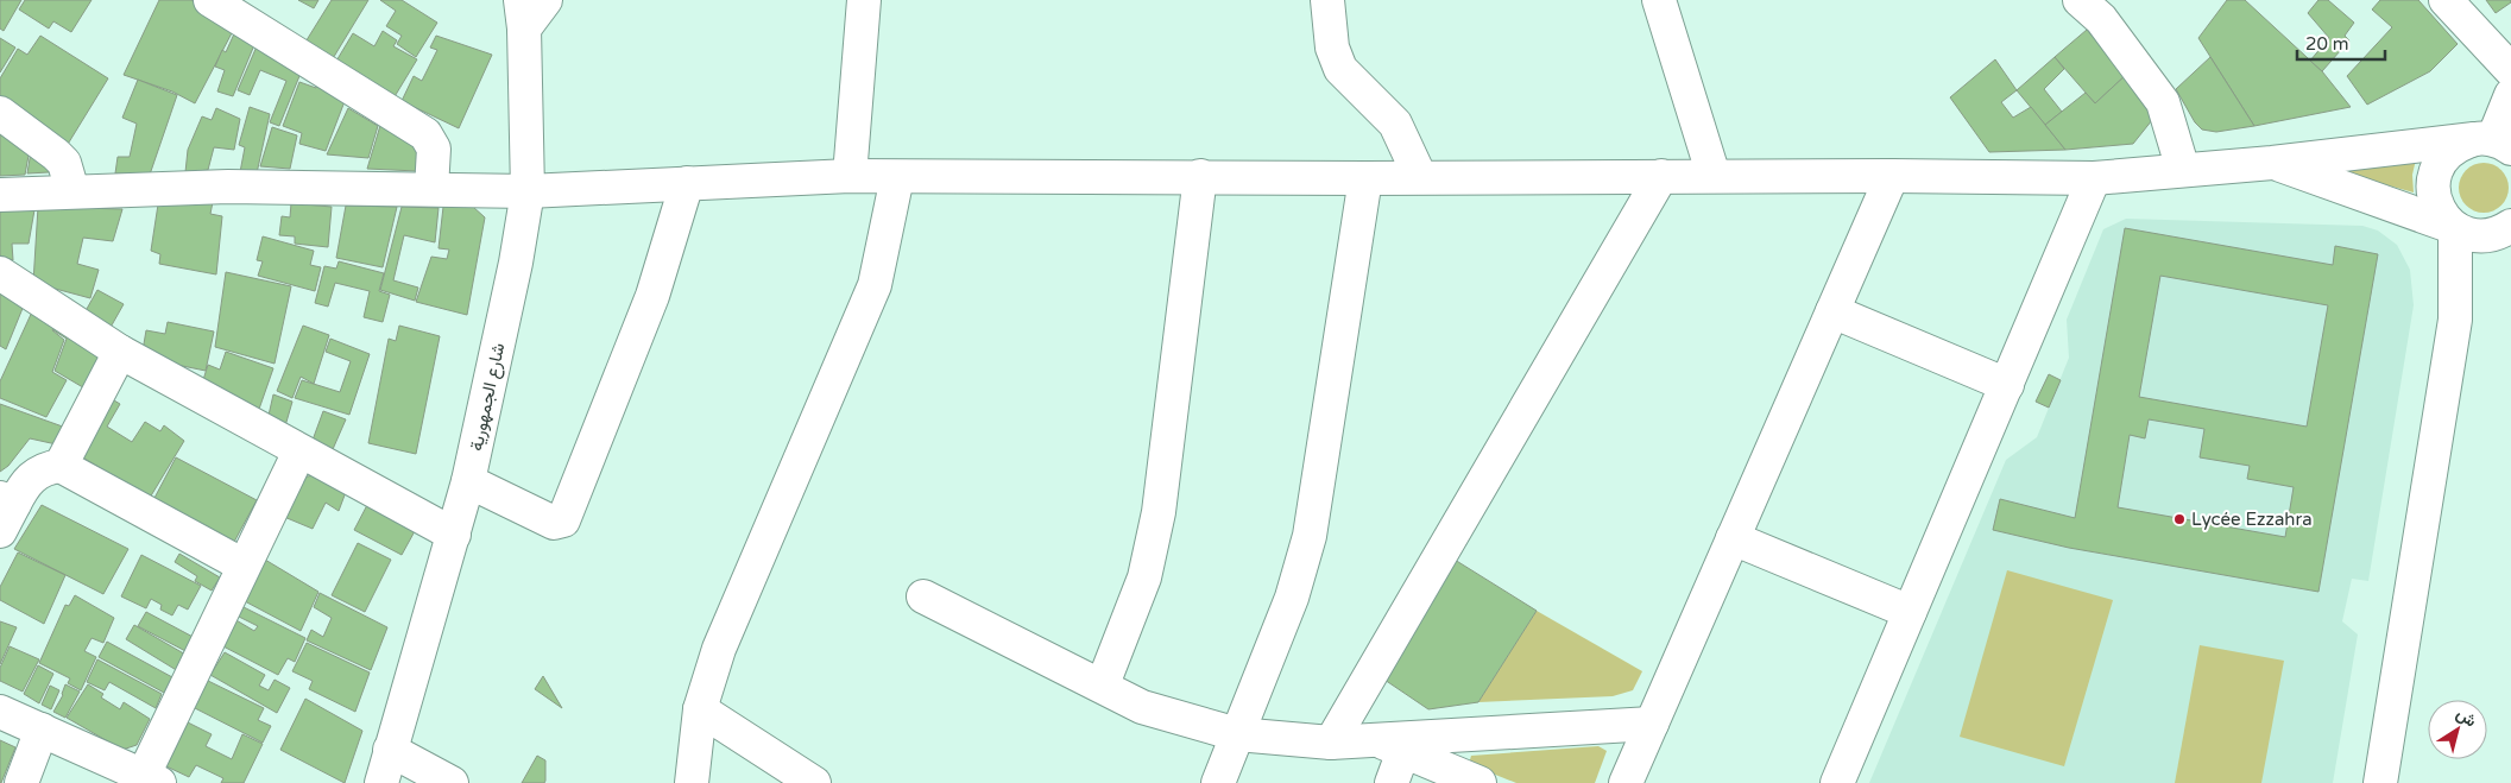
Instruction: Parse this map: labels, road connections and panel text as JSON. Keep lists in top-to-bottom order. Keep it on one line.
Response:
{"streets":{"street":["شارع الجمهورية"]},"places":["Lycée Ezzahra"],"scale_bar":"20 m","north":"top right"}
